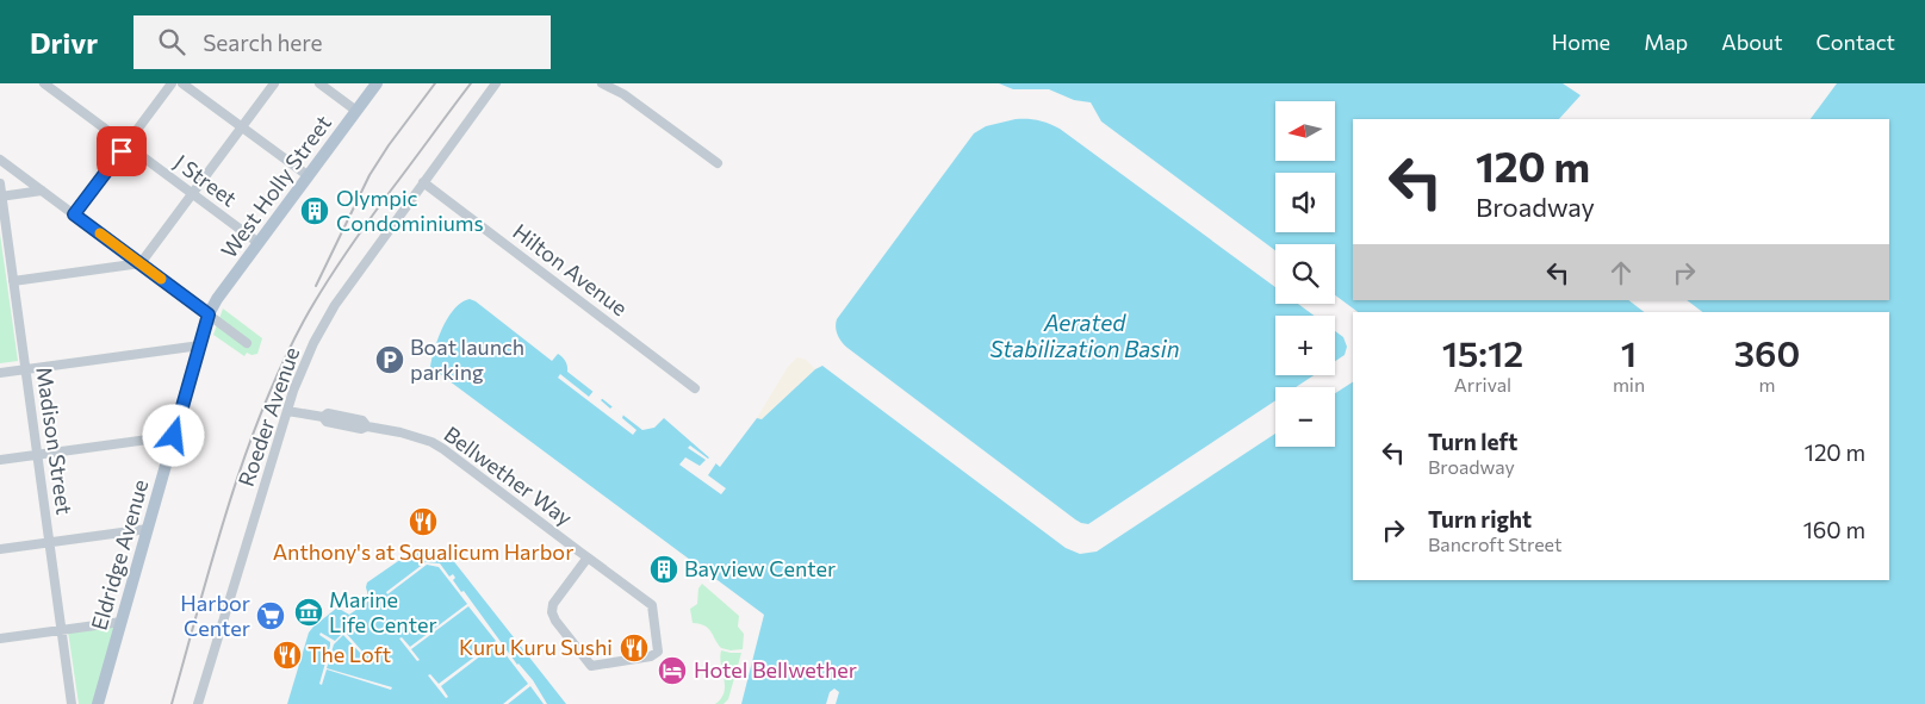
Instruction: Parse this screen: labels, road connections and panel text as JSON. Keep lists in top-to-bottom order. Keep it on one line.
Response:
{"streets":{"main road":["West Holly Street","Eldridge Avenue"],"street":["J Street","Hilton Avenue","Roeder Avenue","Madison Street","Bellwether Way"]},"crossings":[["J Street","West Holly Street"],["West Holly Street","Eldridge Avenue"],["Hilton Avenue","Roeder Avenue"],["Roeder Avenue","Bellwether Way"]],"water":["Aerated Stabilization Basin"],"places":{"building":["Olympic Condominiums","Bayview Center"],"parking":["Boat launch parking"],"restaurant":["Anthony's at Squalicum Harbor","Kuru Kuru Sushi","The Loft"],"museum":["Marine Life Center"],"supermarket":["Harbor Center"],"hotel":["Hotel Bellwether"]},"north":"left","page":{"header":"Drivr","search":"Search here","nav":["Home","Map","About","Contact"],"map_buttons":["+","−"],"turn":["120 m","Broadway"],"eta":["15:12","Arrival","1","min","360","m"],"list":[{"name":"Turn left","note":"Broadway","value":"120 m"},{"name":"Turn right","note":"Bancroft Street","value":"160 m"}]}}
